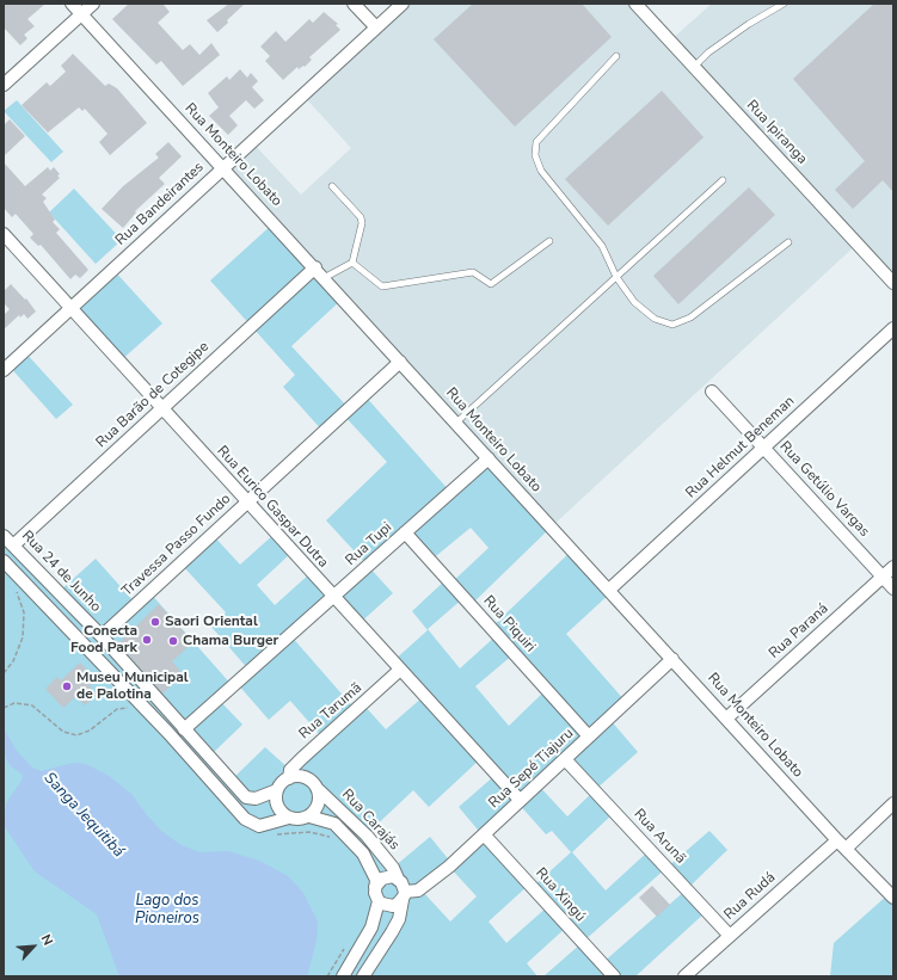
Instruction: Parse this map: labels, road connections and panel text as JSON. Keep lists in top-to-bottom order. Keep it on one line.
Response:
{"streets":{"street":["Rua Ipiranga","Rua Monteiro Lobato","Rua Bandeirantes","Rua Barão de Cotegipe","Rua Helmut Beneman","Rua Getúlio Vargas","Rua Eurico Gaspar Dutra","Rua Tupi","Travessa Passo Fundo","Rua 24 de Junho","Rua Piquiri","Rua Paraná","Rua Tarumã","Rua Sepé Tiajuru","Rua Carajás","Rua Arunã","Rua Xingú","Rua Rudá"]},"crossings":[["Rua Monteiro Lobato","Rua Bandeirantes"],["Rua Monteiro Lobato","Rua Barão de Cotegipe"],["Rua Monteiro Lobato","Rua Helmut Beneman"],["Rua Monteiro Lobato","Rua Tupi"],["Rua Monteiro Lobato","Travessa Passo Fundo"],["Rua Monteiro Lobato","Rua Paraná"],["Rua Monteiro Lobato","Rua Sepé Tiajuru"],["Rua Monteiro Lobato","Rua Rudá"],["Rua Bandeirantes","Rua Eurico Gaspar Dutra"],["Rua Barão de Cotegipe","Rua Eurico Gaspar Dutra"],["Rua Barão de Cotegipe","Rua 24 de Junho"],["Rua Helmut Beneman","Rua Getúlio Vargas"],["Rua Getúlio Vargas","Rua Paraná"],["Rua Eurico Gaspar Dutra","Rua Tupi"],["Rua Eurico Gaspar Dutra","Travessa Passo Fundo"],["Rua Eurico Gaspar Dutra","Rua Tarumã"],["Rua Eurico Gaspar Dutra","Rua Sepé Tiajuru"],["Rua Tupi","Rua 24 de Junho"],["Rua Tupi","Rua Piquiri"],["Travessa Passo Fundo","Rua 24 de Junho"],["Rua 24 de Junho","Rua Tarumã"],["Rua 24 de Junho","Rua Carajás"],["Rua Piquiri","Rua Sepé Tiajuru"],["Rua Tarumã","Rua Carajás"],["Rua Sepé Tiajuru","Rua Carajás"],["Rua Sepé Tiajuru","Rua Arunã"],["Rua Sepé Tiajuru","Rua Xingú"],["Rua Arunã","Rua Rudá"]],"water":["Sanga Jequitibá","Lago dos Pioneiros"],"places":["Saori Oriental","Conecta Food Park","Chama Burger","Museu Municipal de Palotina"],"north":"top right"}
